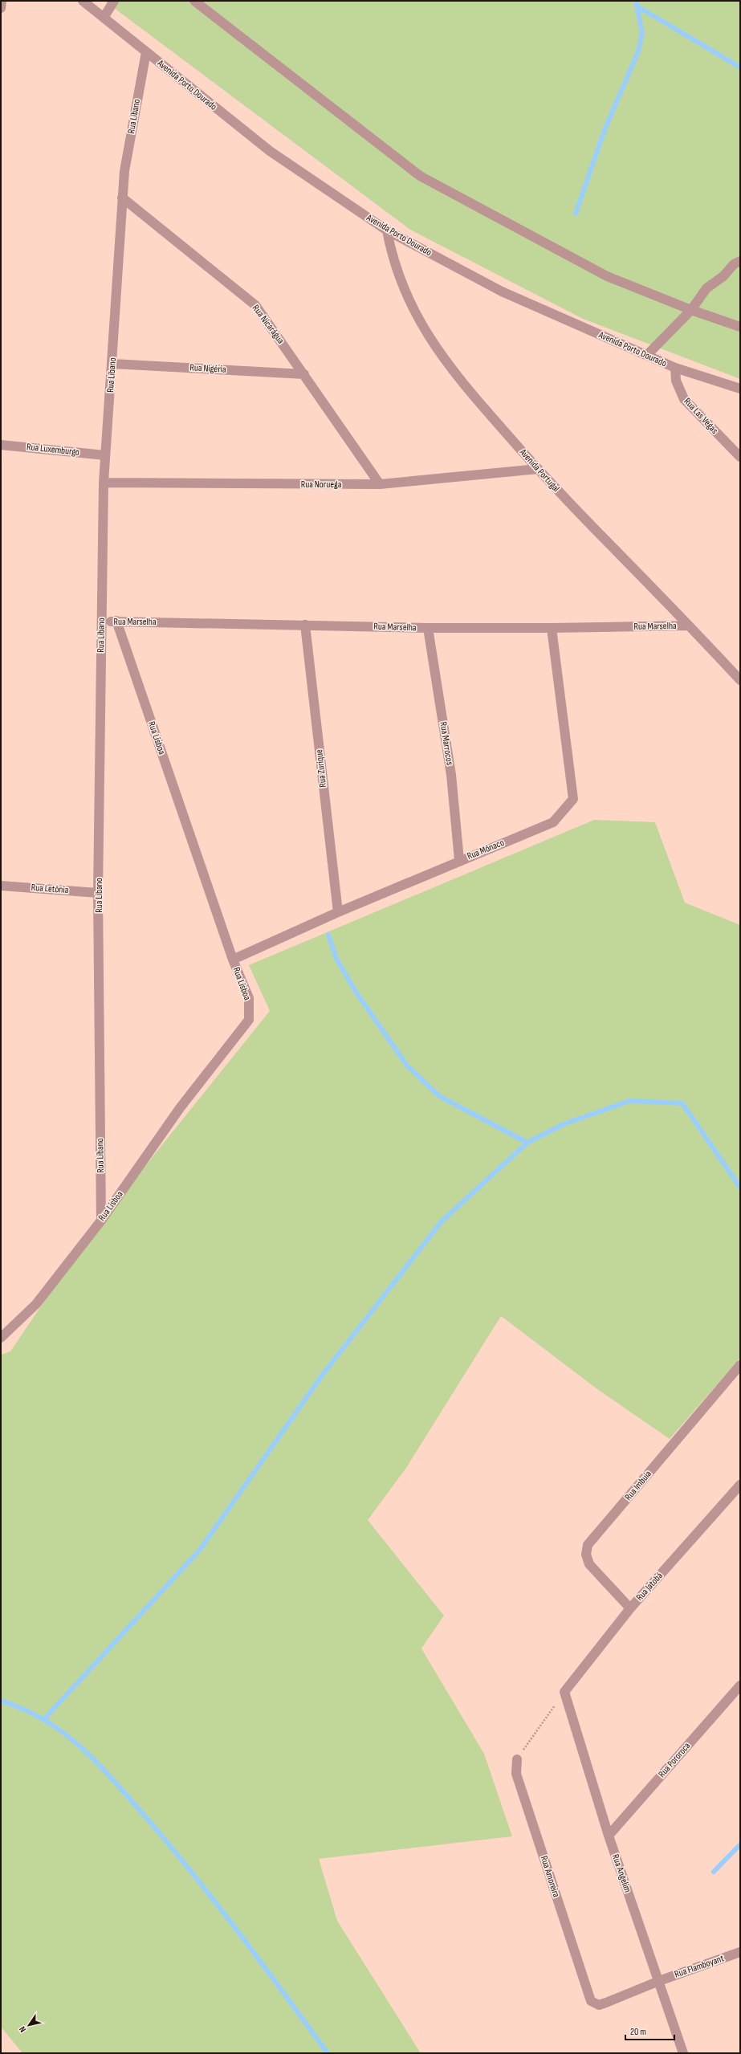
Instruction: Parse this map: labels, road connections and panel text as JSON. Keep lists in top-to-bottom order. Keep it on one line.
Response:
{"streets":{"street":["Avenida Porto Dourado","Rua Líbano","Rua Nicarágua","Rua Nigéria","Rua Las Vegas","Rua Luxemburgo","Avenida Portugal","Rua Noruega","Rua Marselha","Rua Lísboa","Rua Marrocos","Rua Zurique","Rua Mônaco","Rua Letônia","Rua Imbuia","Rua Jatobá","Rua Pororoca","Rua Angelim","Rua Amoreira","Rua Flamboyant"]},"crossings":[["Avenida Porto Dourado","Rua Líbano"],["Avenida Porto Dourado","Rua Las Vegas"],["Avenida Porto Dourado","Avenida Portugal"],["Rua Líbano","Rua Nicarágua"],["Rua Líbano","Rua Nigéria"],["Rua Líbano","Rua Luxemburgo"],["Rua Líbano","Rua Noruega"],["Rua Líbano","Rua Marselha"],["Rua Líbano","Rua Lísboa"],["Rua Líbano","Rua Letônia"],["Rua Nicarágua","Rua Nigéria"],["Rua Nicarágua","Rua Noruega"],["Avenida Portugal","Rua Noruega"],["Avenida Portugal","Rua Marselha"],["Rua Marselha","Rua Lísboa"],["Rua Marselha","Rua Marrocos"],["Rua Marselha","Rua Zurique"],["Rua Marselha","Rua Mônaco"],["Rua Lísboa","Rua Mônaco"],["Rua Marrocos","Rua Mônaco"],["Rua Zurique","Rua Mônaco"],["Rua Imbuia","Rua Jatobá"],["Rua Jatobá","Rua Angelim"],["Rua Pororoca","Rua Angelim"],["Rua Angelim","Rua Amoreira"],["Rua Angelim","Rua Flamboyant"],["Rua Amoreira","Rua Flamboyant"]],"scale_bar":"20 m","north":"bottom left"}
